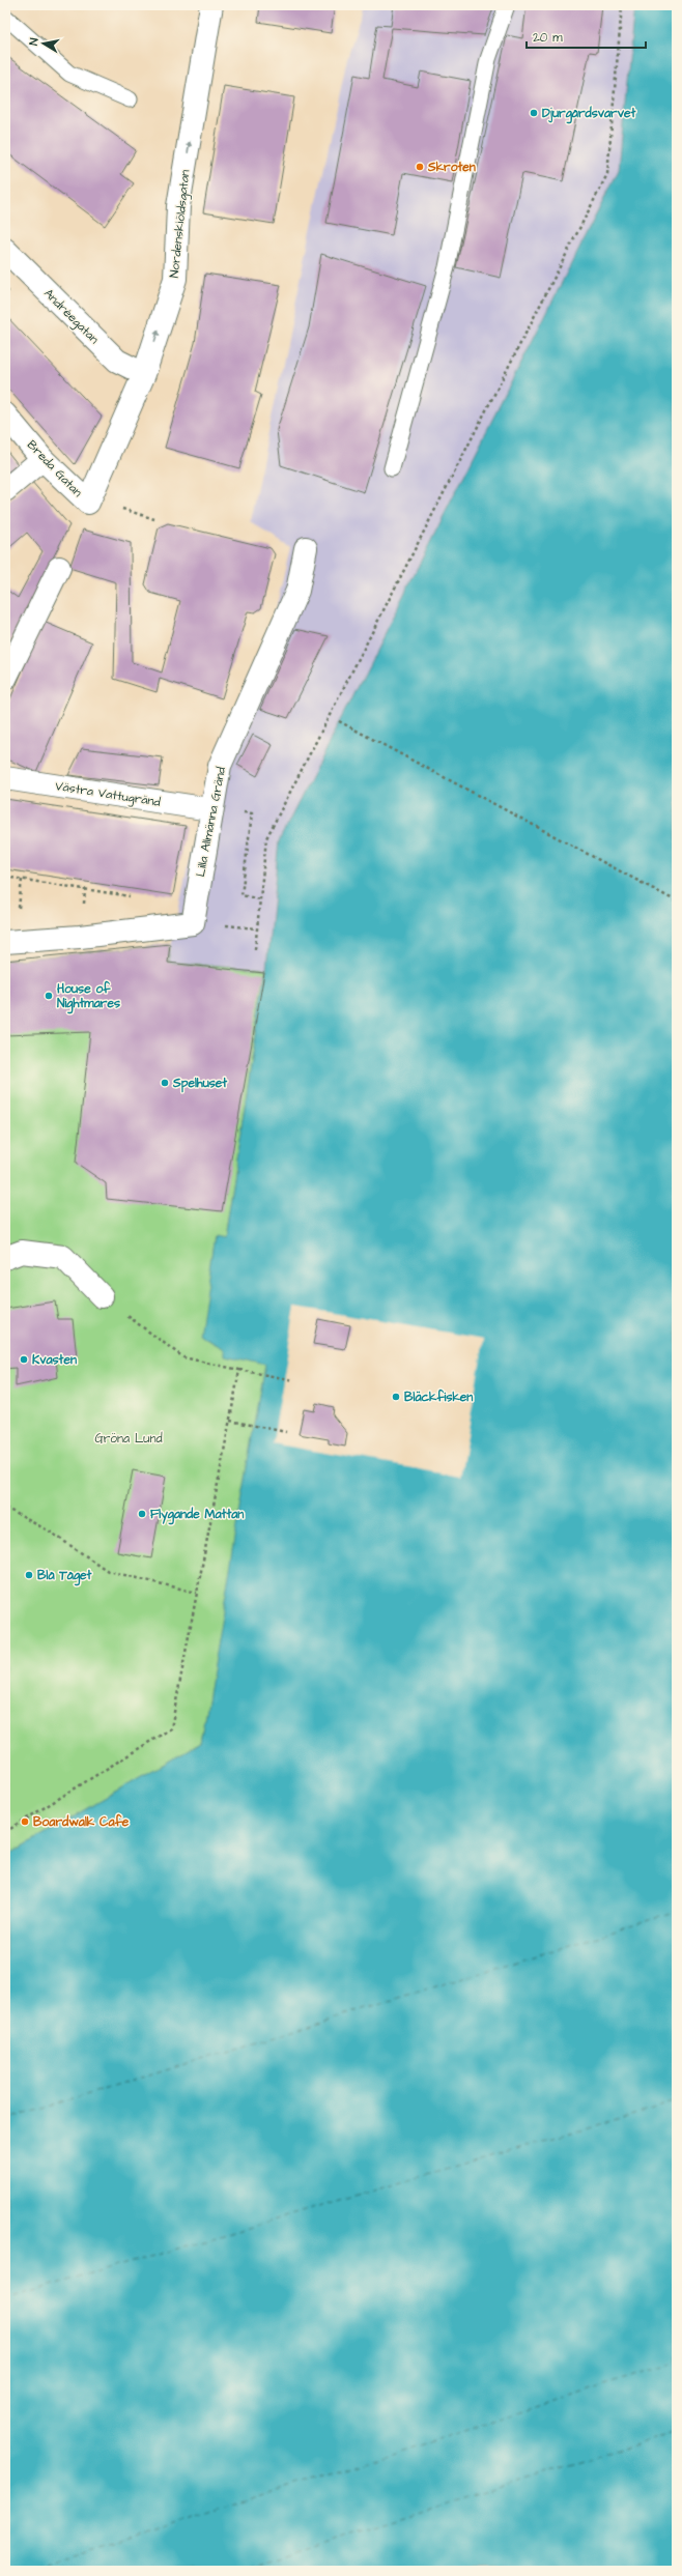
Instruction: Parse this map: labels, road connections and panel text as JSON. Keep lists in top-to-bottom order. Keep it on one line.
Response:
{"streets":{"street":["Nordenskiöldsgatan","Andréegatan","Breda Gatan","Västra Vattugränd","Lilla Allmänna Gränd"]},"crossings":[["Nordenskiöldsgatan","Andréegatan"],["Nordenskiöldsgatan","Breda Gatan"],["Västra Vattugränd","Lilla Allmänna Gränd"]],"one_way":["Nordenskiöldsgatan"],"parks":["Gröna Lund"],"places":["Djurgårdsvarvet","Skroten","House of Nightmares","Spelhuset","Kvasten","Bläckfisken","Flygande Mattan","Blå Tåget","Boardwalk Cafe"],"scale_bar":"20 m","north":"left"}
